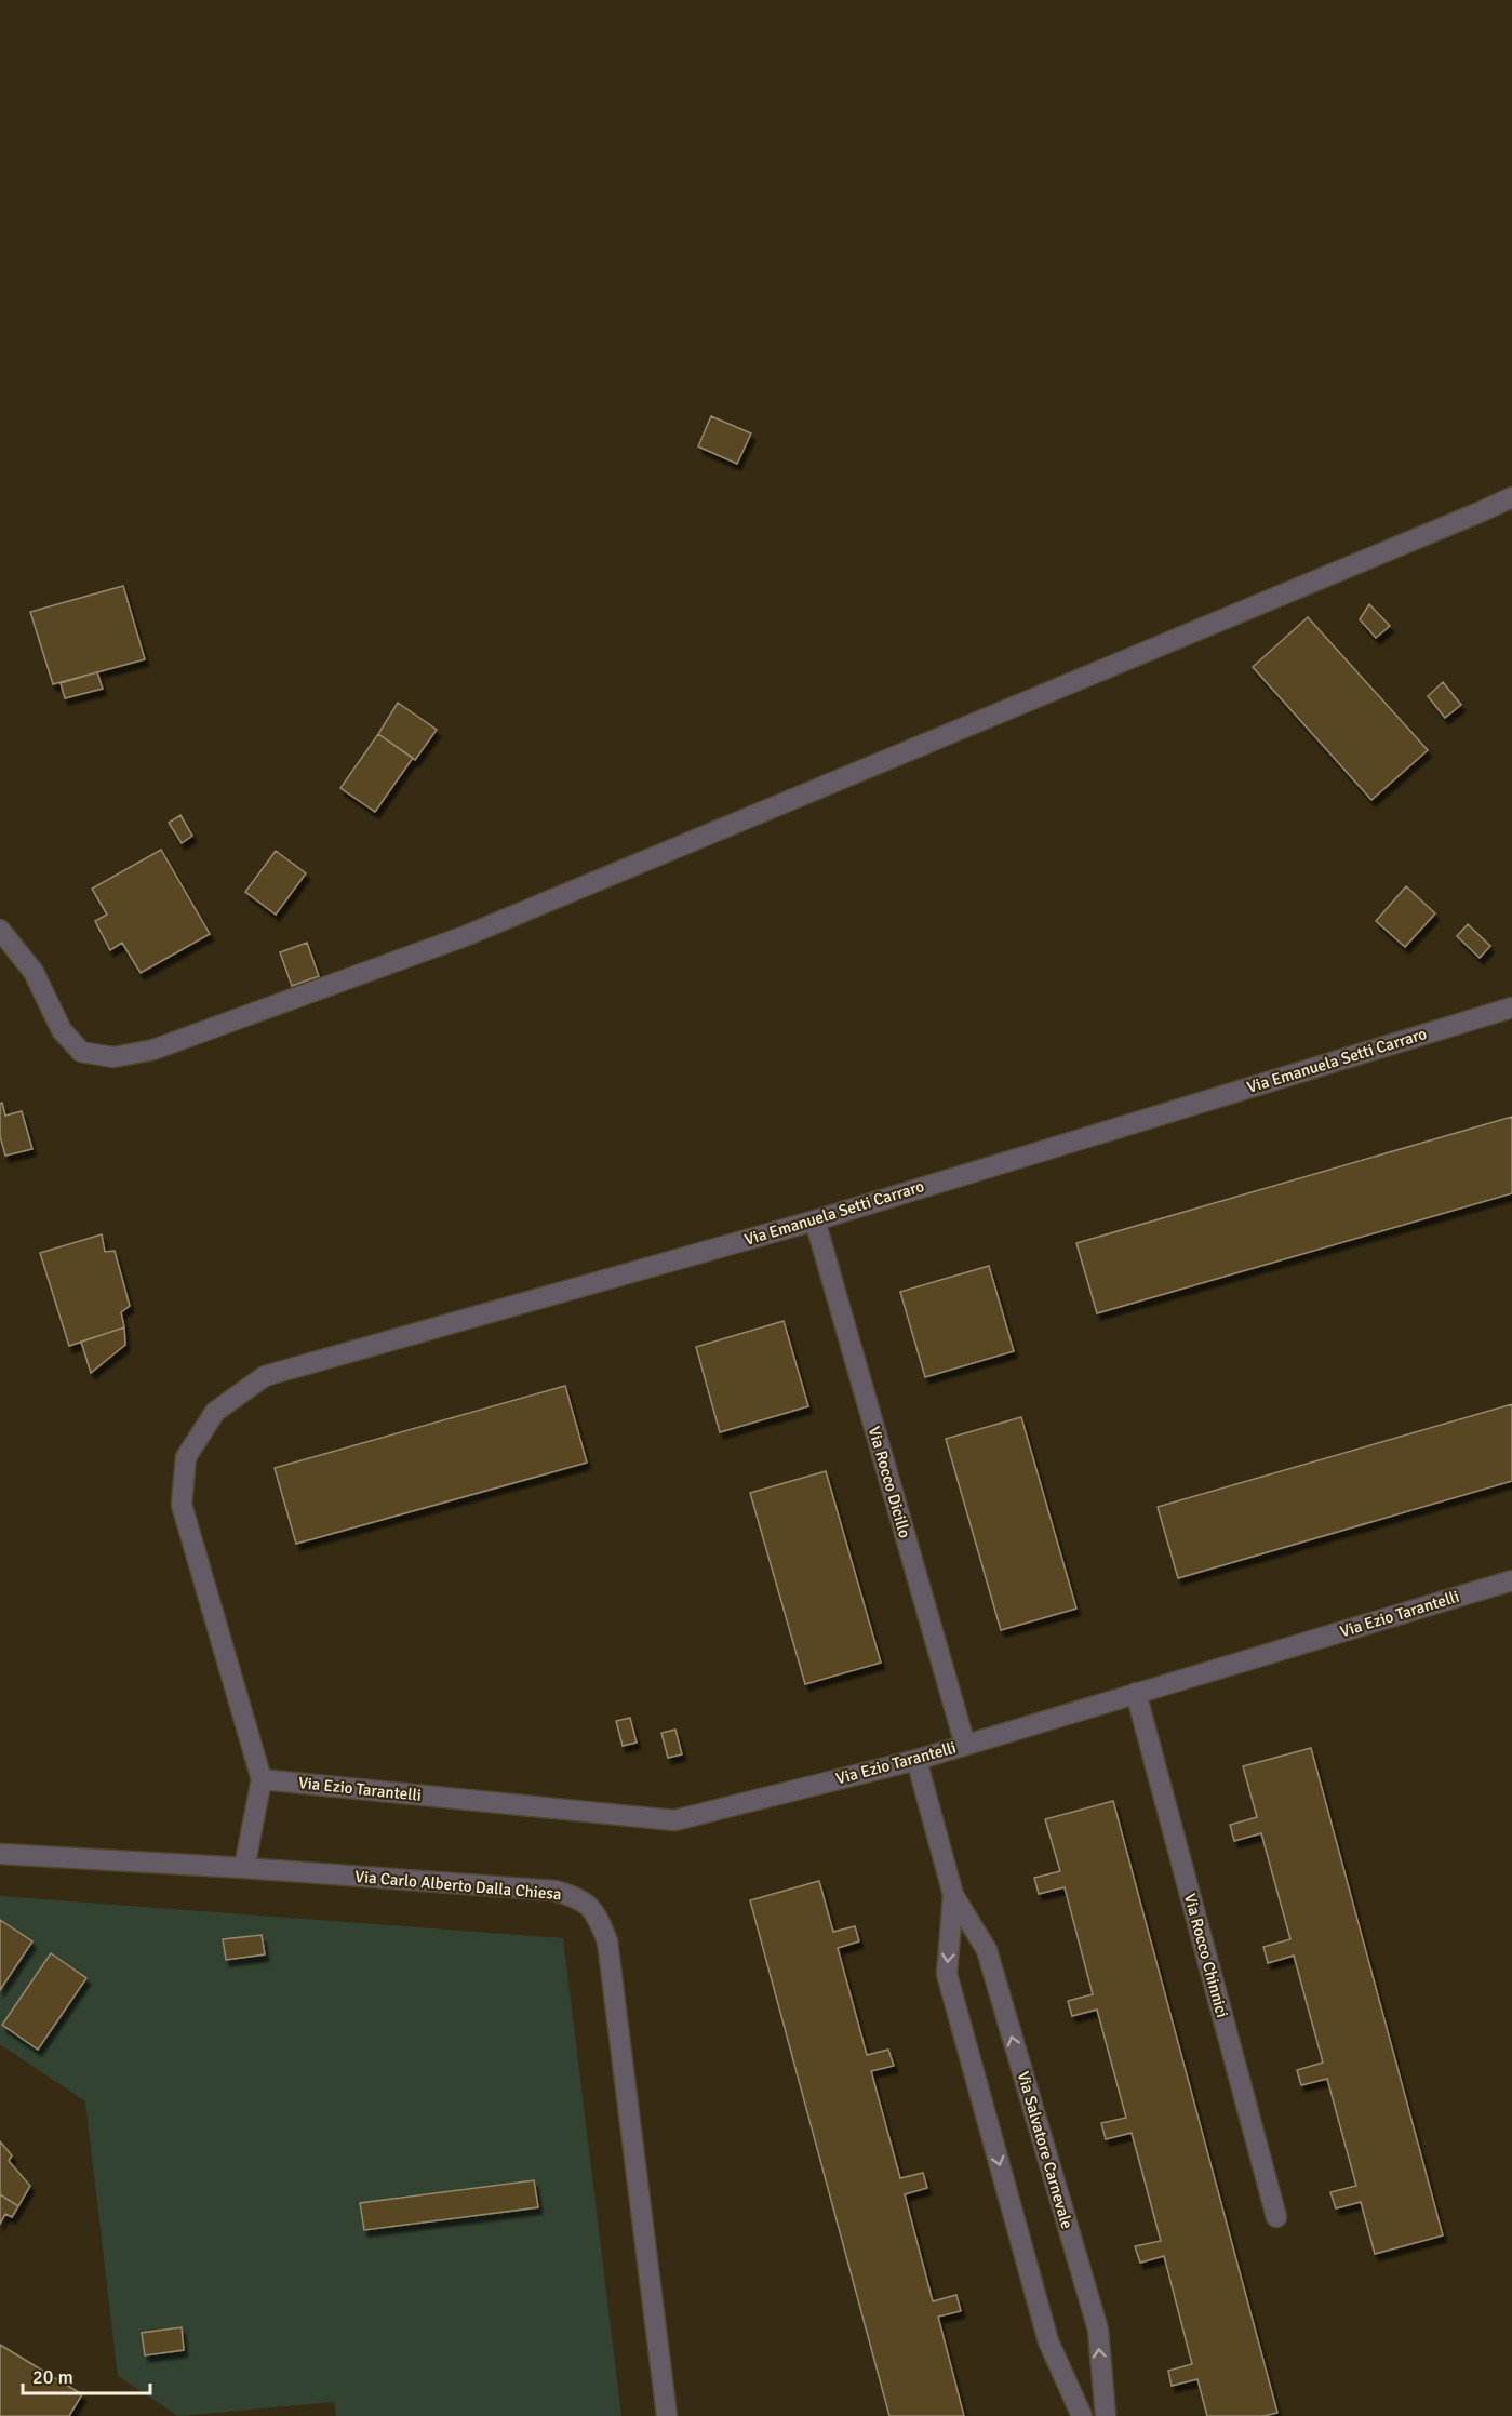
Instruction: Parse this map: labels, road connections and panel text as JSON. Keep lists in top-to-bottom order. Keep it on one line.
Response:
{"streets":{"street":["Via Emanuela Setti Carraro","Via Rocco Dicillo","Via Ezio Tarantelli","Via Carlo Alberto Dalla Chiesa","Via Rocco Chinnici","Via Salvatore Carnevale"]},"crossings":[["Via Emanuela Setti Carraro","Via Rocco Dicillo"],["Via Emanuela Setti Carraro","Via Ezio Tarantelli"],["Via Rocco Dicillo","Via Ezio Tarantelli"],["Via Ezio Tarantelli","Via Rocco Chinnici"],["Via Ezio Tarantelli","Via Salvatore Carnevale"]],"scale_bar":"20 m"}
